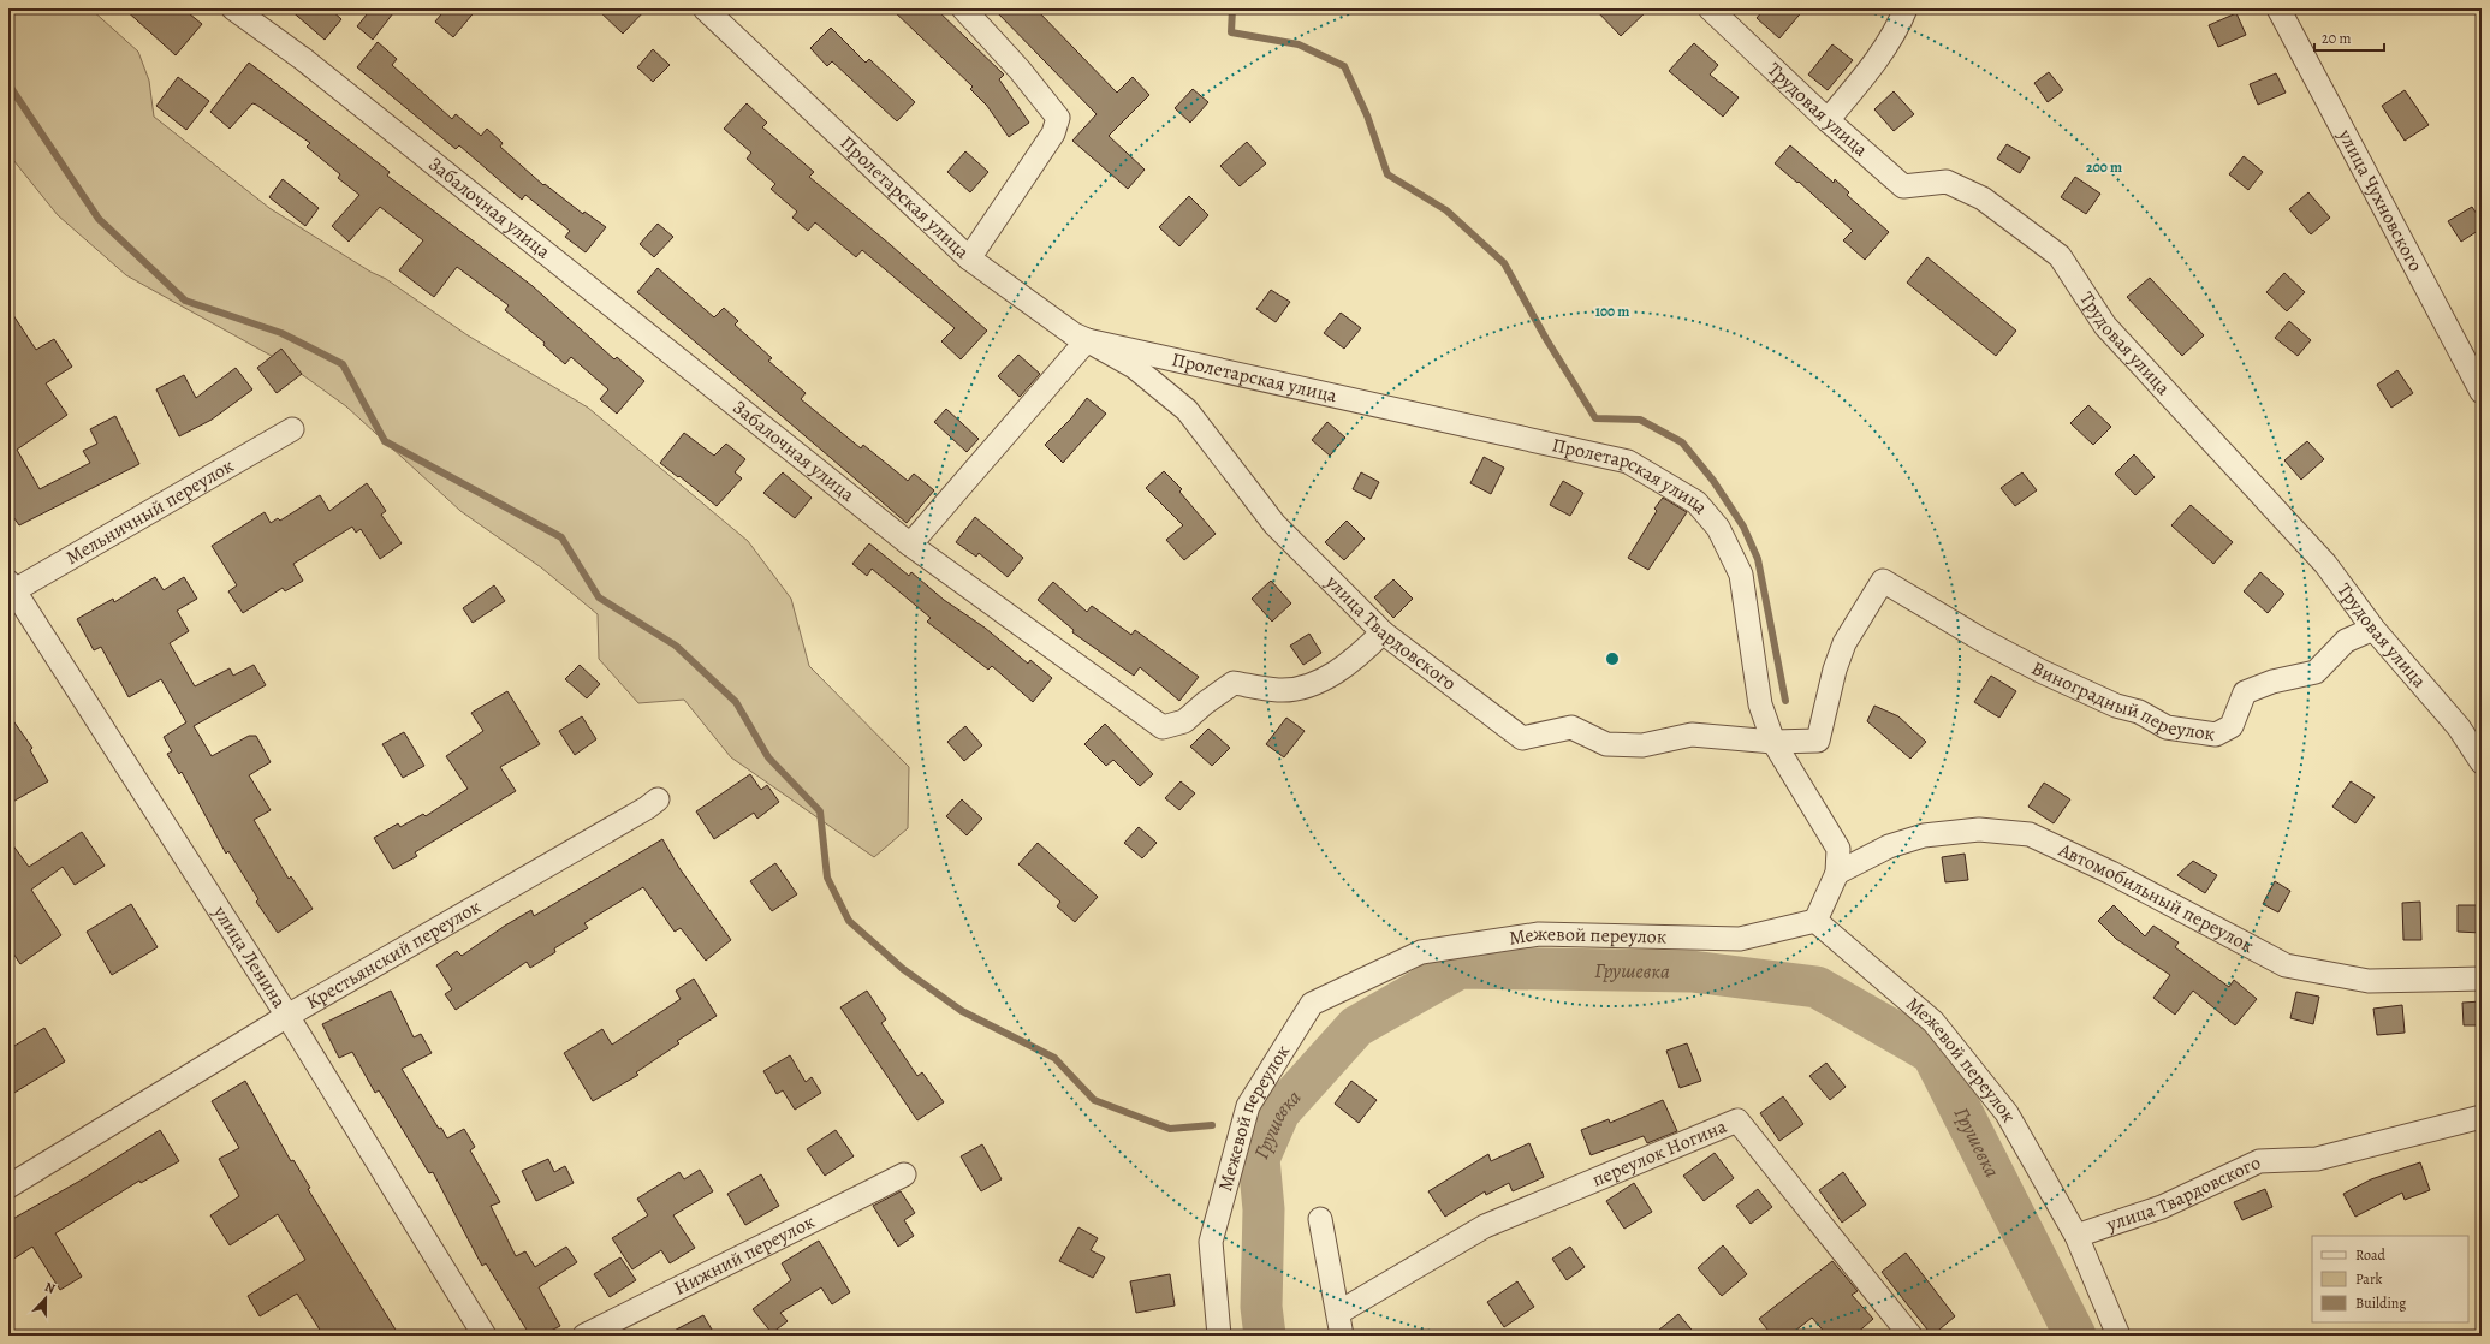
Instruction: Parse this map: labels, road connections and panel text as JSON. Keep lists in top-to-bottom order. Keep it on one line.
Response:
{"streets":{"street":["Трудовая улица","Пролетарская улица","улица Чухновского","Забалочная улица","Мельничный переулок","улица Твардовского","Виноградный переулок","Автомобильный переулок","Межевой переулок","Крестьянский переулок","улица Ленина","переулок Ногина","Нижний переулок"]},"crossings":[["Трудовая улица","Виноградный переулок"],["Пролетарская улица","улица Твардовского"],["Пролетарская улица","Автомобильный переулок"],["Забалочная улица","улица Твардовского"],["Мельничный переулок","улица Ленина"],["улица Твардовского","Виноградный переулок"],["улица Твардовского","Межевой переулок"],["Крестьянский переулок","улица Ленина"]],"water":["Грушевка"],"legend":["Road","Park","Building"],"scale_bar":"20 m","north":"top","rings":["200 m","100 m"]}
